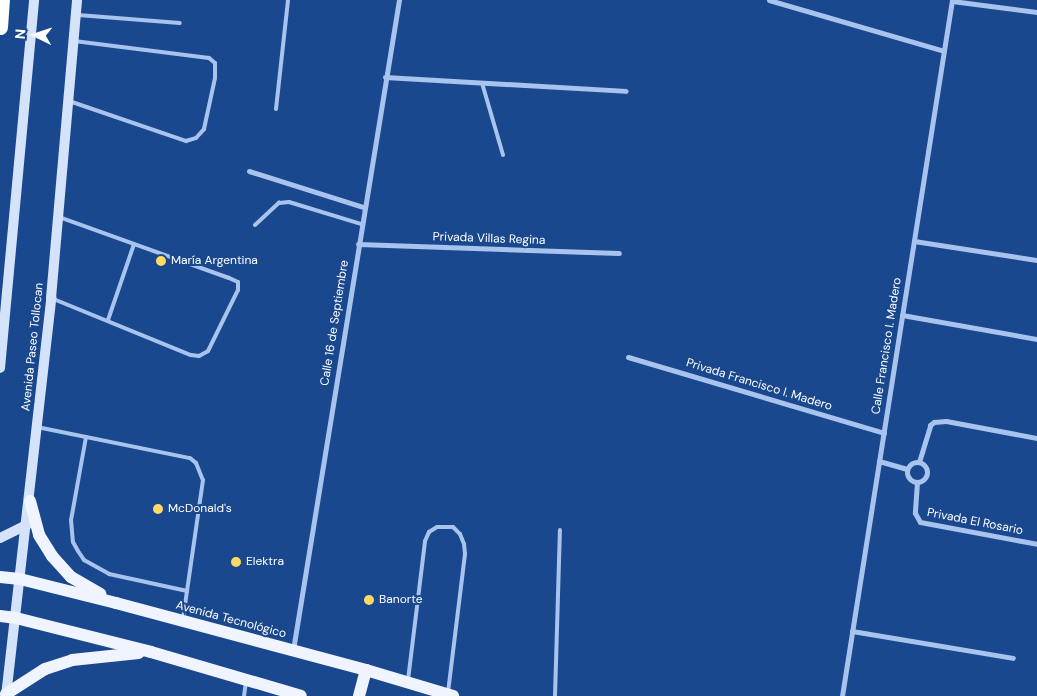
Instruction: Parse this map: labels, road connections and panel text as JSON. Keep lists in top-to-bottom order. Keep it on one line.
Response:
{"streets":{"main road":["Avenida Paseo Tollocan","Avenida Tecnológico"],"street":["Privada Villas Regina","Calle 16 de Septiembre","Calle Francisco I. Madero","Privada Francisco I. Madero","Privada El Rosario"]},"crossings":[["Privada Villas Regina","Calle 16 de Septiembre"],["Calle 16 de Septiembre","Avenida Tecnológico"],["Calle Francisco I. Madero","Privada Francisco I. Madero"],["Avenida Paseo Tollocan","Avenida Tecnológico"]],"places":["María Argentina","McDonald's","Elektra","Banorte"],"north":"left"}
